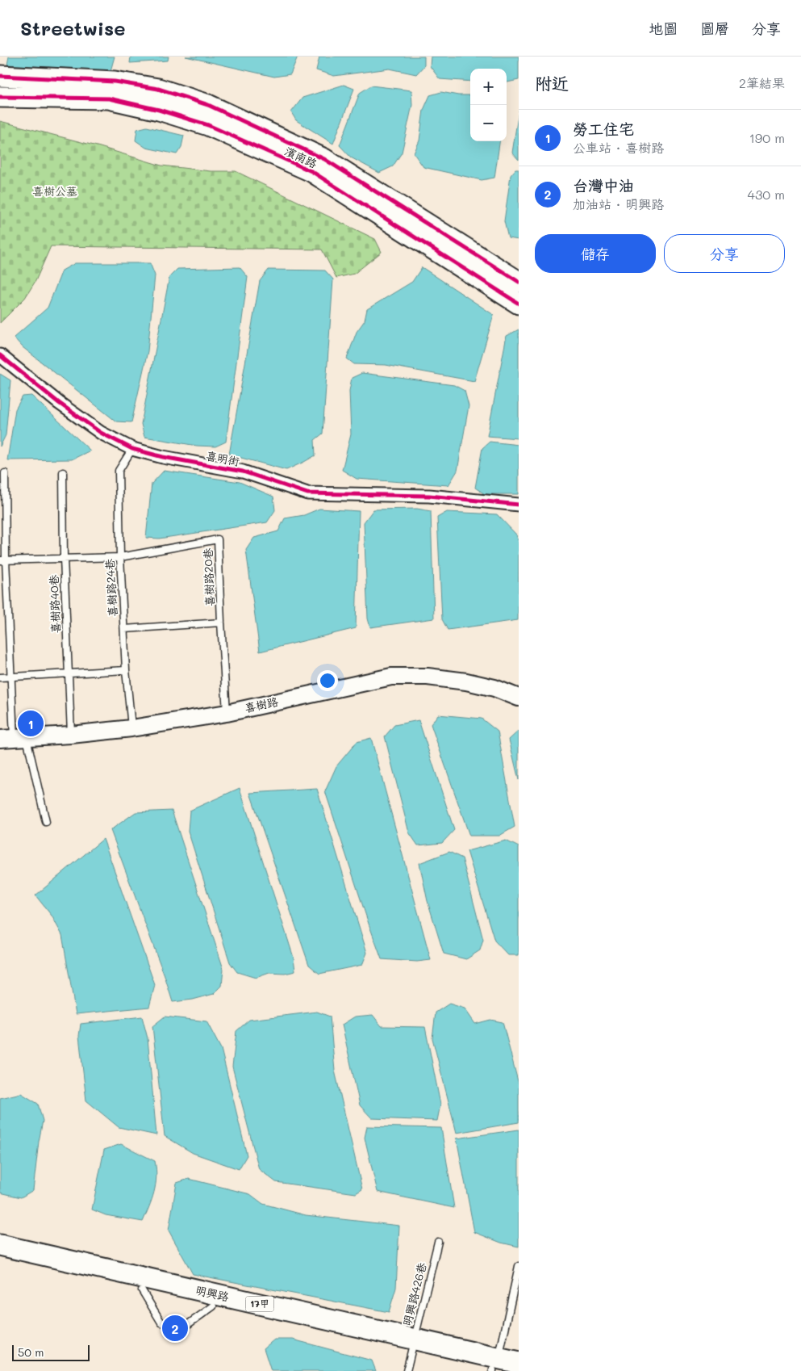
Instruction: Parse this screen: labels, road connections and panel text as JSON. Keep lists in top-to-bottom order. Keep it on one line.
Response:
{"streets":{"main road":["濱南路","明興路","17甲"],"street":["喜明街","喜樹路"],"lane":["喜樹路20巷","喜樹路24巷","喜樹路40巷","明興路426巷"]},"crossings":[["喜明街","喜樹路24巷"],["喜樹路20巷","喜樹路24巷"],["喜樹路20巷","喜樹路"],["喜樹路24巷","喜樹路"],["喜樹路40巷","喜樹路"],["明興路","明興路426巷"]],"parks":["喜樹公墓"],"scale_bar":"50 m","page":{"header":"Streetwise","nav":["地圖","圖層","分享"],"heading":["附近","2筆結果"],"map_buttons":["+","−"],"list":[{"mark":"1","name":"勞工住宅","note":"公車站 · 喜樹路","value":"190 m"},{"mark":"2","name":"台灣中油","note":"加油站 · 明興路","value":"430 m"}],"buttons":["儲存","分享"],"pins":["1","2"],"scale":"50 m"}}
